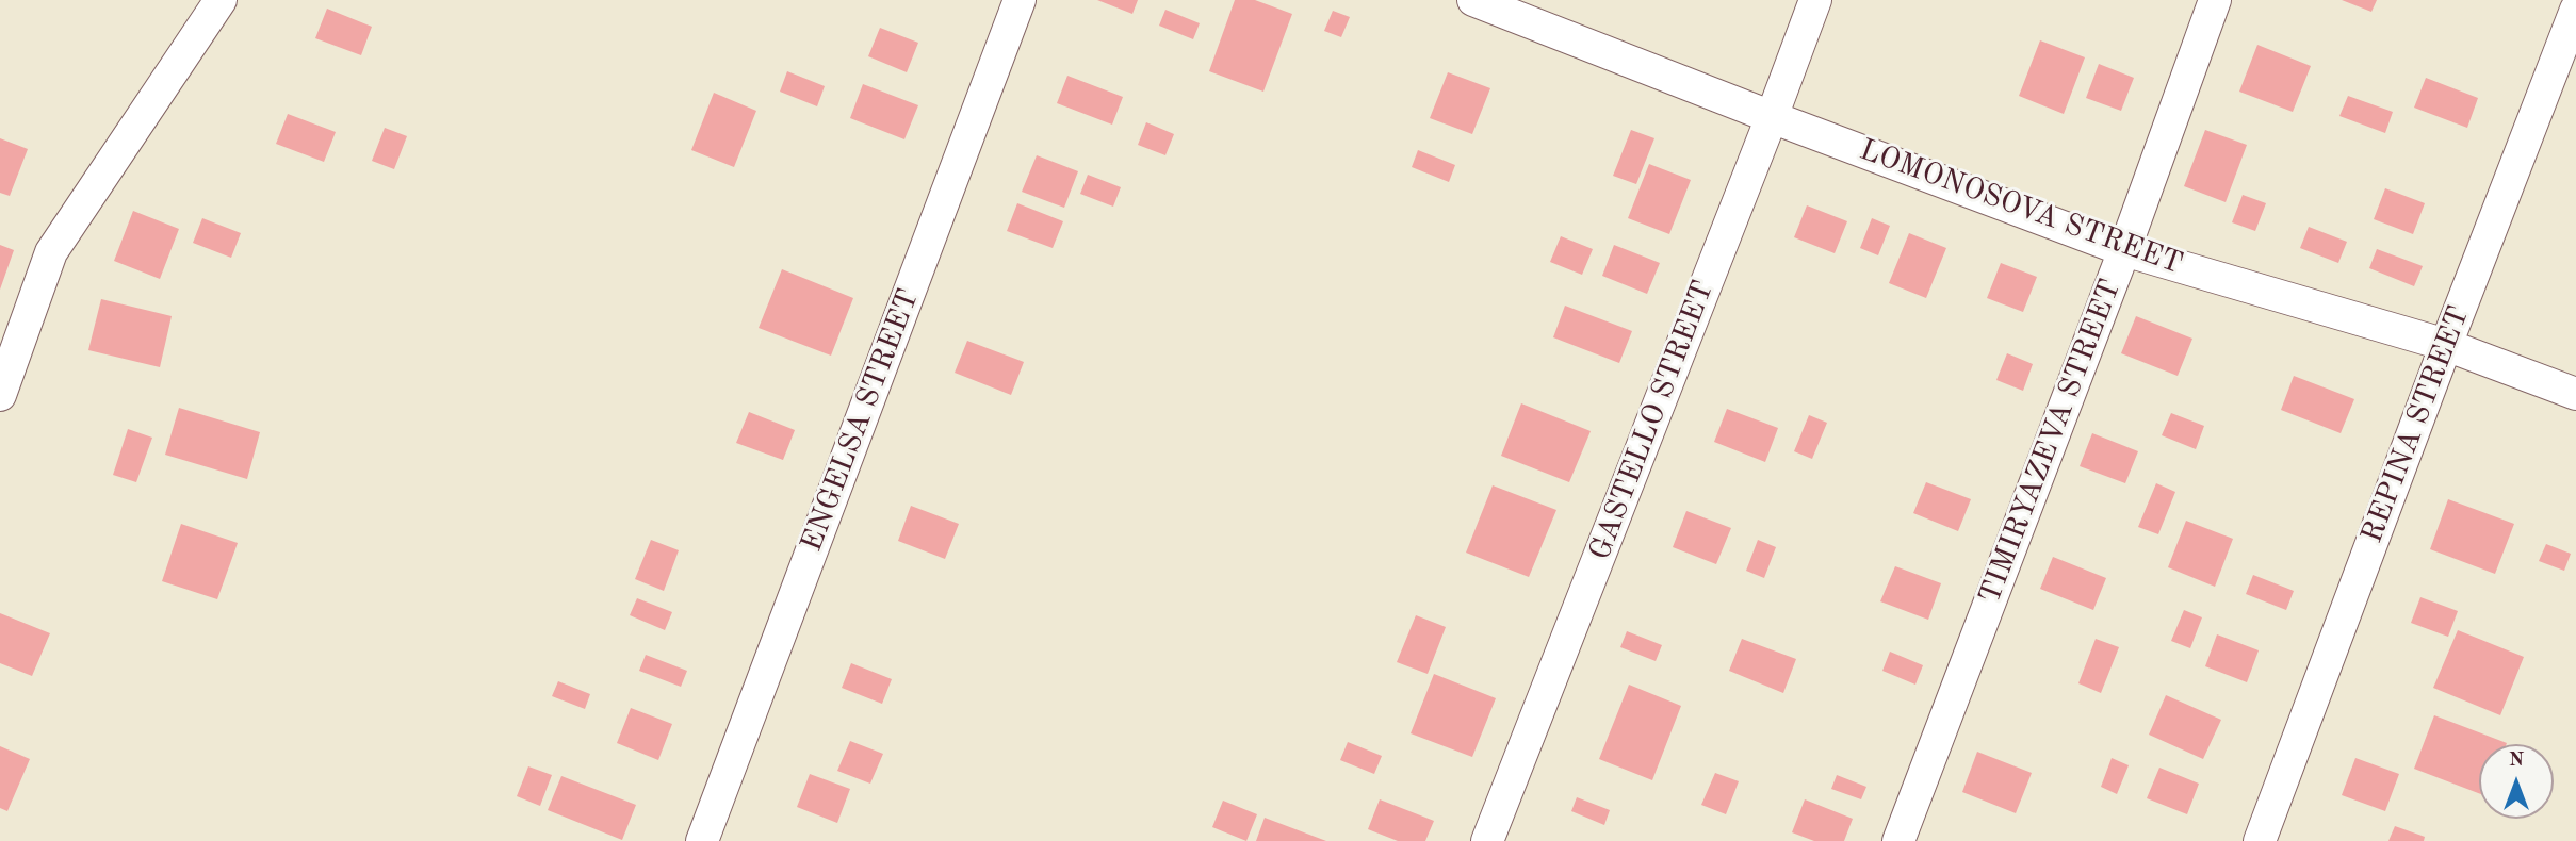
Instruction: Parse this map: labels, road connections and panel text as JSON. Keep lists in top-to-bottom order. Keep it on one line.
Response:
{"streets":{"street":["LOMONOSOVA STREET","ENGELSA STREET","GASTELLO STREET","REPINA STREET","TIMIRYAZEVA STREET"]},"crossings":[["LOMONOSOVA STREET","GASTELLO STREET"],["LOMONOSOVA STREET","REPINA STREET"],["LOMONOSOVA STREET","TIMIRYAZEVA STREET"]],"north":"top"}
